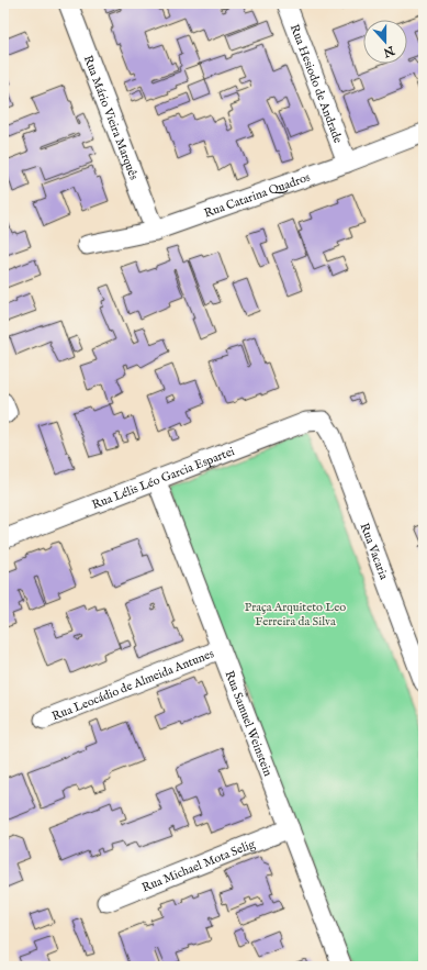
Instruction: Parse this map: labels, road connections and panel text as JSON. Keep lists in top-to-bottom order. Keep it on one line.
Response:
{"streets":{"street":["Rua Hesiodo de Andrade","Rua Mário Vieira Marquês","Rua Catarina Quadros","Rua Lélis Léo Garcia Espartei","Rua Vacaria","Rua Leocádio de Almeida Antunes","Rua Samuel Weinstein","Rua Michael Mota Selig"]},"crossings":[["Rua Hesiodo de Andrade","Rua Catarina Quadros"],["Rua Mário Vieira Marquês","Rua Catarina Quadros"],["Rua Lélis Léo Garcia Espartei","Rua Vacaria"],["Rua Lélis Léo Garcia Espartei","Rua Samuel Weinstein"],["Rua Leocádio de Almeida Antunes","Rua Samuel Weinstein"],["Rua Samuel Weinstein","Rua Michael Mota Selig"]],"parks":["Praça Arquiteto Leo Ferreira da Silva"],"north":"bottom"}
